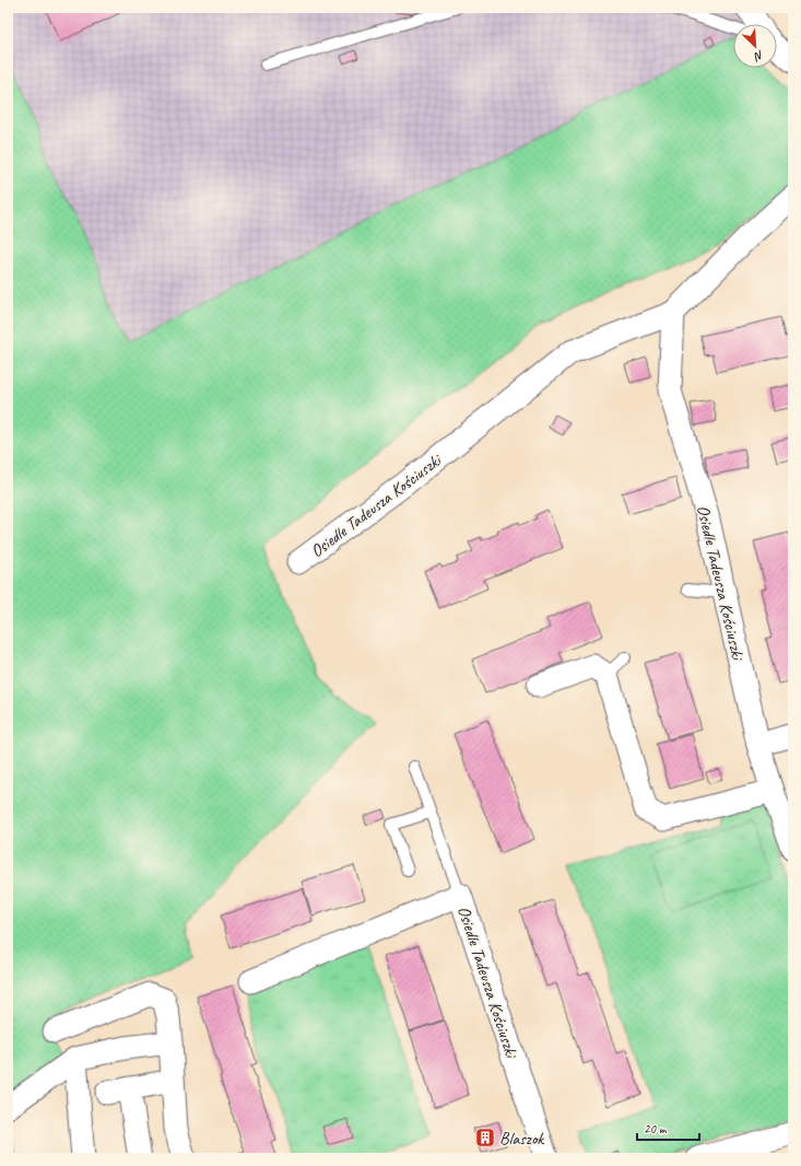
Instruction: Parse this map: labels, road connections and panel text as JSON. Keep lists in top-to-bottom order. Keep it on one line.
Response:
{"streets":{"street":["Osiedle Tadeusza Kościuszki"]},"places":{"building":["Blaszok"]},"scale_bar":"20 m","north":"bottom right"}
